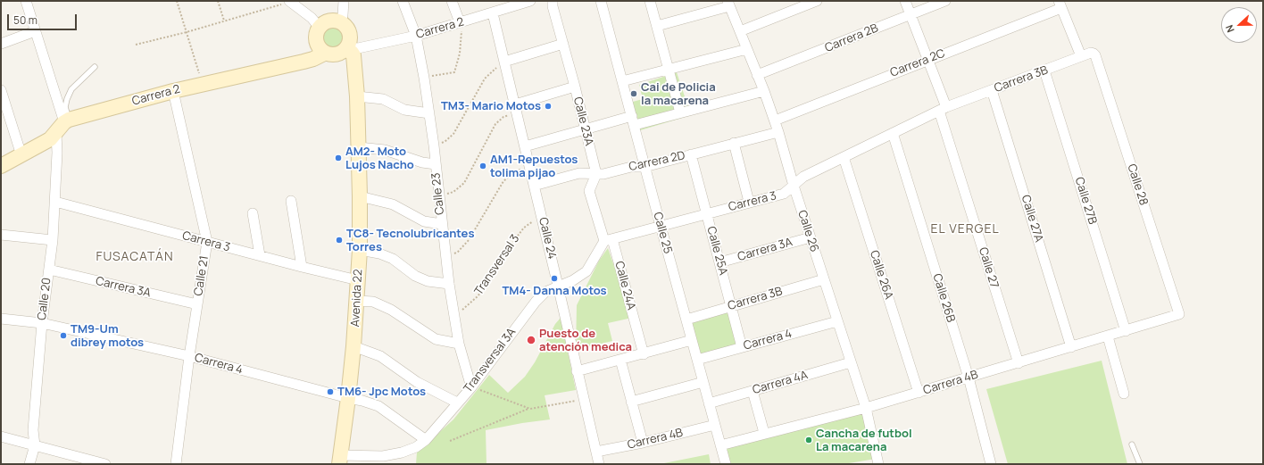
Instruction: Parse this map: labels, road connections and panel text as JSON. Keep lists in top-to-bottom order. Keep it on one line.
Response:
{"streets":{"street":["Carrera 2","Carrera 2B","Carrera 2C","Carrera 3B","Calle 23A","Carrera 2D","Calle 28","Calle 23","Calle 27B","Carrera 3","Calle 27A","Calle 26","Calle 25","Calle 24","Carrera 3A","Calle 25A","Calle 27","Calle 26A","Calle 21","Calle 24A","Avenida 22","Calle 26B","Calle 20","Carrera 4","Transversal 3A","Carrera 4A","Carrera 4B"],"path":["Transversal 3"]},"crossings":[["Carrera 2","Calle 23"],["Carrera 2","Calle 24"],["Carrera 2","Calle 21"],["Carrera 2","Avenida 22"],["Carrera 2","Calle 20"],["Carrera 2B","Calle 26"],["Carrera 2B","Calle 27"],["Carrera 2C","Calle 26"],["Carrera 2C","Calle 27"],["Carrera 3B","Calle 28"],["Carrera 3B","Calle 27B"],["Carrera 3B","Carrera 3"],["Carrera 3B","Calle 27A"],["Carrera 3B","Calle 26"],["Carrera 3B","Calle 25"],["Carrera 3B","Calle 25A"],["Carrera 3B","Calle 27"],["Calle 23A","Carrera 2D"],["Carrera 2D","Calle 26"],["Carrera 2D","Calle 25"],["Carrera 2D","Calle 24"],["Carrera 2D","Calle 25A"],["Calle 28","Carrera 4B"],["Calle 23","Transversal 3"],["Calle 23","Transversal 3A"],["Calle 27B","Carrera 4B"],["Carrera 3","Calle 26"],["Carrera 3","Calle 25"],["Carrera 3","Calle 25A"],["Carrera 3","Calle 27"],["Carrera 3","Calle 26A"],["Carrera 3","Calle 21"],["Carrera 3","Calle 24A"],["Carrera 3","Avenida 22"],["Carrera 3","Calle 26B"],["Carrera 3","Calle 20"],["Calle 27A","Carrera 4B"],["Calle 26","Carrera 3A"],["Calle 26","Carrera 4"],["Calle 26","Carrera 4A"],["Calle 26","Carrera 4B"],["Calle 25","Carrera 4"],["Calle 25","Carrera 4A"],["Calle 25","Carrera 4B"],["Calle 24","Transversal 3"],["Calle 24","Transversal 3A"],["Calle 24","Carrera 4B"],["Carrera 3A","Calle 25A"],["Carrera 3A","Calle 21"],["Carrera 3A","Calle 20"],["Calle 25A","Carrera 4"],["Calle 27","Carrera 4B"],["Calle 26A","Carrera 4B"],["Calle 21","Carrera 4"],["Avenida 22","Carrera 4"],["Calle 26B","Carrera 4B"],["Calle 20","Carrera 4"],["Carrera 4","Transversal 3A"]],"districts":["EL VERGEL","FUSACATÁN"],"places":["Cai de Policia la macarena","TM3- Mario Motos","AM2- Moto Lujos Nacho","AM1-Repuestos tolima pijao","TC8- Tecnolubricantes Torres","TM4- Danna Motos","TM9-Um dibrey motos","Puesto de atención medica","TM6- Jpc Motos","Cancha de futbol La macarena"],"scale_bar":"50 m","north":"left"}
